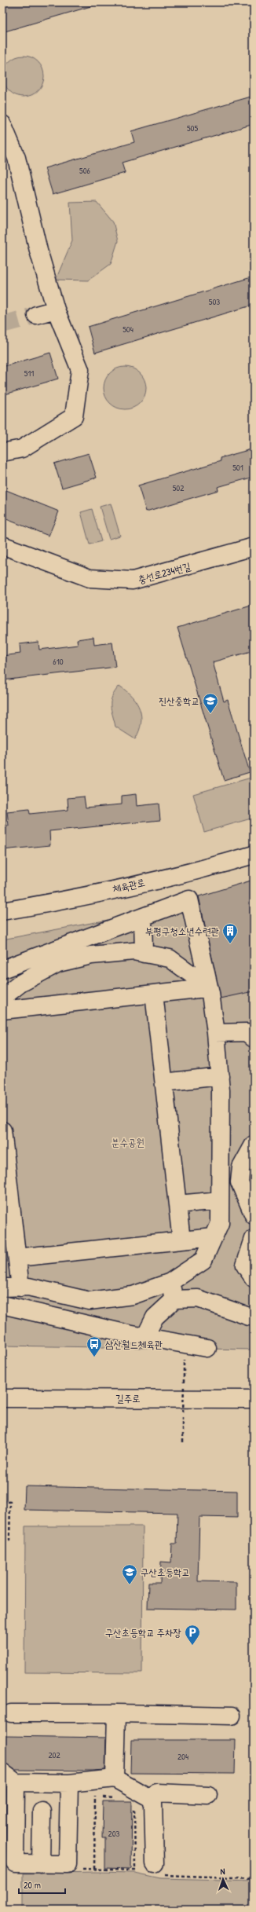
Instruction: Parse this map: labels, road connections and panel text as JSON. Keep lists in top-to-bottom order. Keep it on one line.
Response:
{"streets":{"street":["충선로234번길","체육관로","길주로"]},"parks":["분수공원"],"places":{"school or university":["진산중학교","구산초등학교"],"building":["부평구청소년수련관"],"bus stop":["삼산월드체육관"],"parking":["구산초등학교 주차장"]},"house_numbers":["505","506","503","504","511","501","502","610","202","204","203"],"scale_bar":"20 m","north":"top"}
